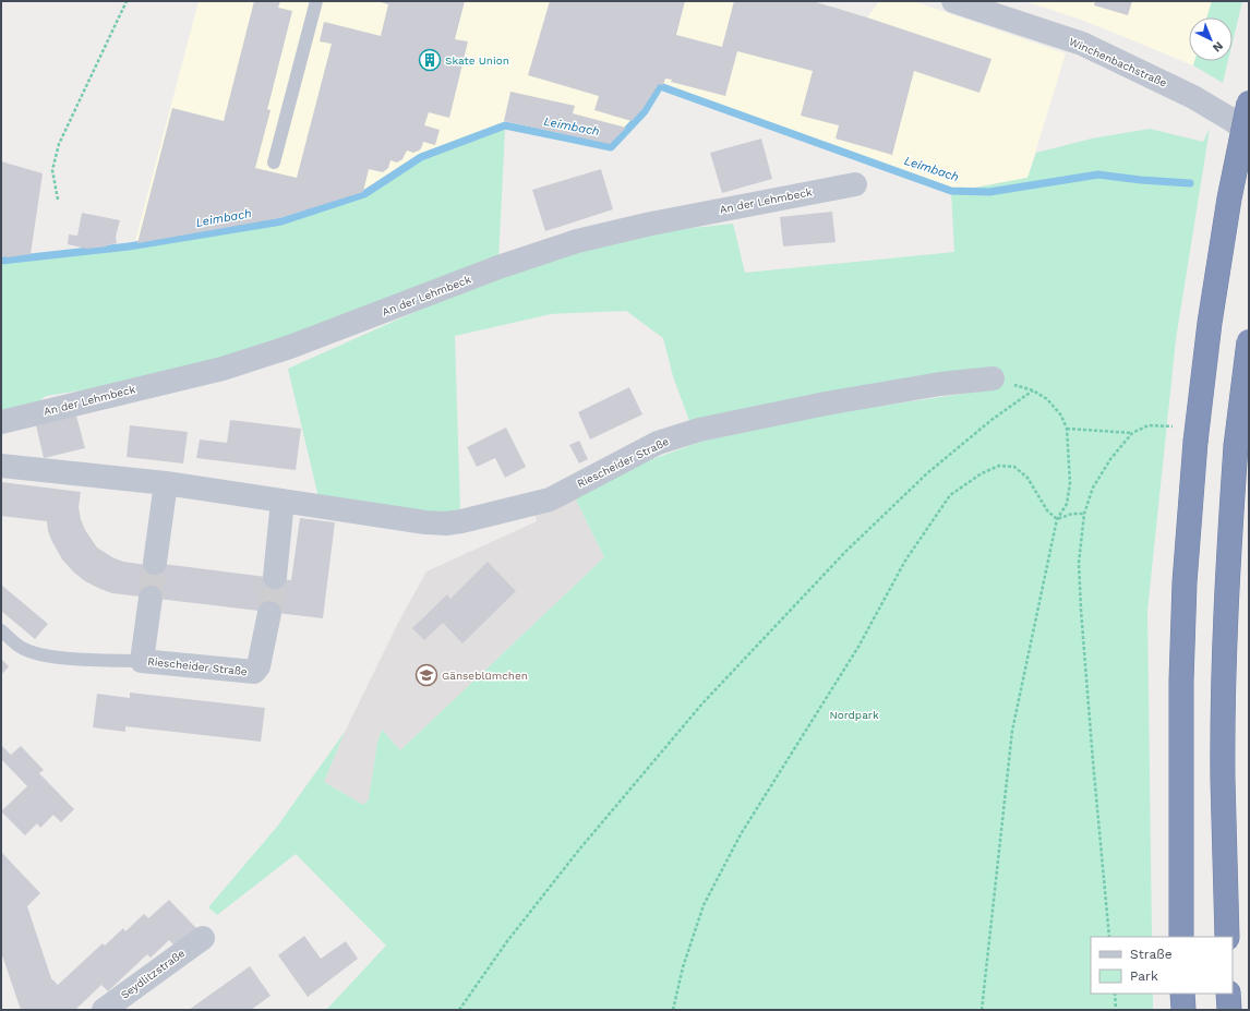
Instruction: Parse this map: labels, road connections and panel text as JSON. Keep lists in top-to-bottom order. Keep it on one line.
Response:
{"streets":{"street":["Winchenbachstraße","An der Lehmbeck","Riescheider Straße","Seydlitzstraße"]},"water":["Leimbach"],"parks":["Nordpark"],"places":{"building":["Skate Union"],"school or university":["Gänseblümchen"]},"legend":["Straße","Park"],"north":"bottom right"}
